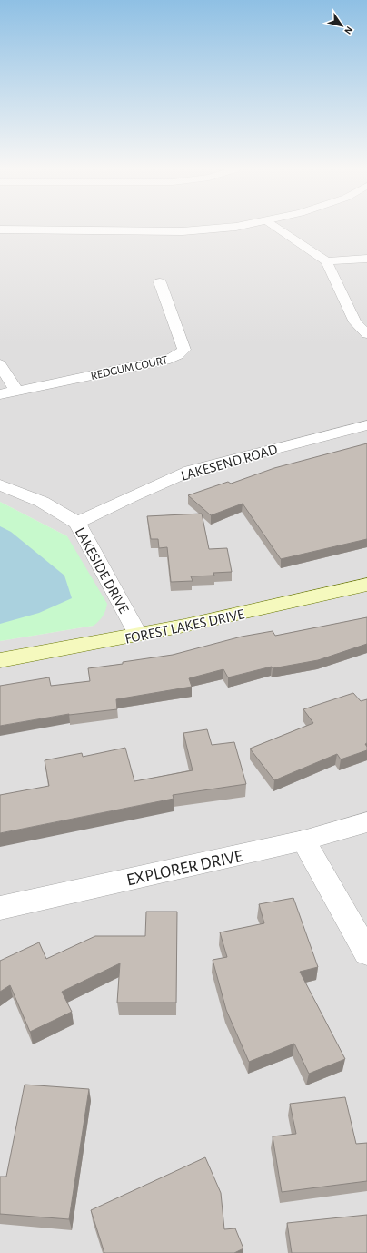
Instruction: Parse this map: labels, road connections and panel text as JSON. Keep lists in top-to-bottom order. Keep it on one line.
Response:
{"streets":{"main road":["FOREST LAKES DRIVE"],"street":["REDGUM COURT","LAKESEND ROAD","LAKESIDE DRIVE","EXPLORER DRIVE"]},"crossings":[["LAKESEND ROAD","LAKESIDE DRIVE"],["LAKESIDE DRIVE","FOREST LAKES DRIVE"]],"north":"bottom right"}
